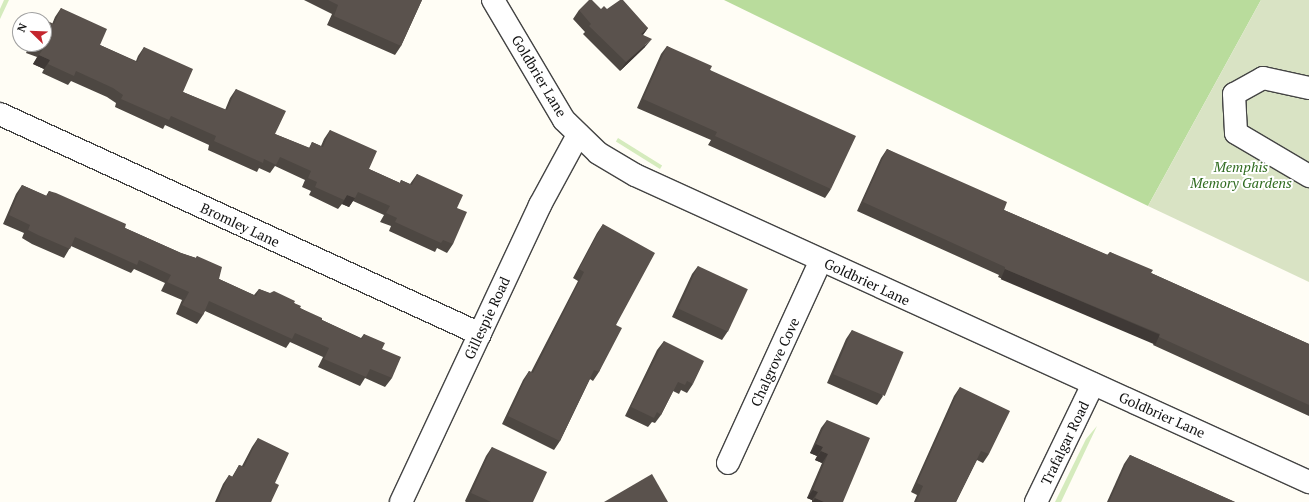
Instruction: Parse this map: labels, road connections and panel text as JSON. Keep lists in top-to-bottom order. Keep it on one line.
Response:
{"streets":{"street":["Goldbrier Lane","Bromley Lane","Gillespie Road","Chalgrove Cove","Trafalgar Road"]},"crossings":[["Goldbrier Lane","Gillespie Road"],["Goldbrier Lane","Chalgrove Cove"],["Goldbrier Lane","Trafalgar Road"],["Bromley Lane","Gillespie Road"]],"parks":["Memphis Memory Gardens"],"north":"top left"}
